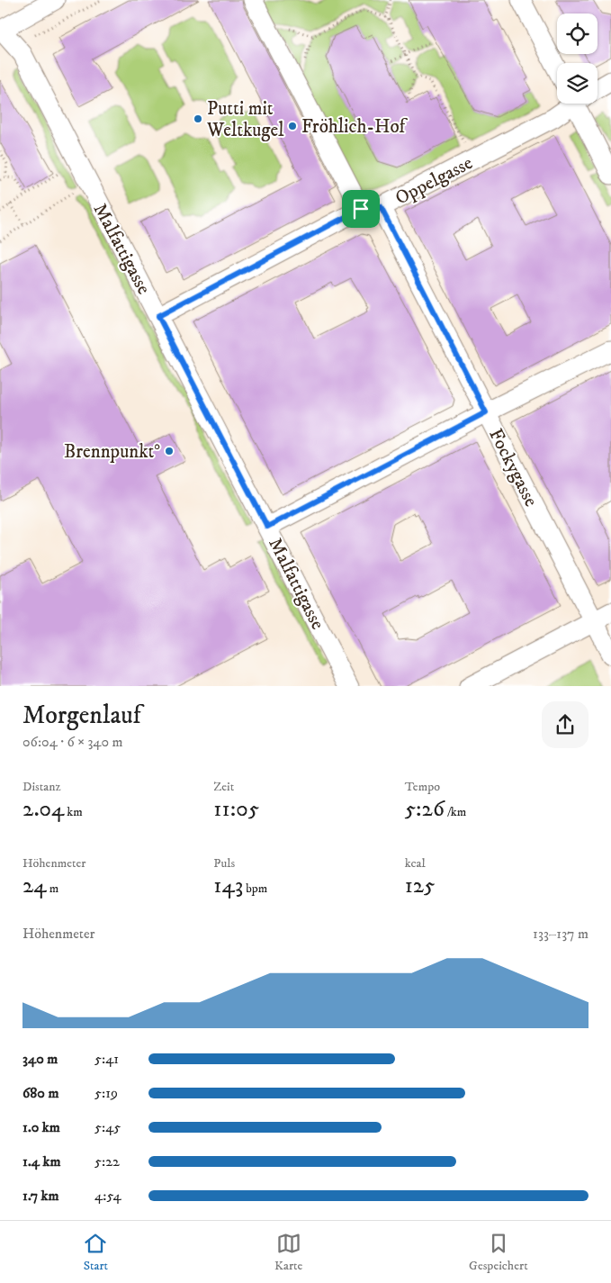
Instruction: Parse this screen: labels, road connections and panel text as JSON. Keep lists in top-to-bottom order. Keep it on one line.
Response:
{"streets":{"street":["Oppelgasse","Malfattigasse","Fockygasse"]},"crossings":[["Oppelgasse","Malfattigasse"],["Oppelgasse","Fockygasse"]],"places":["Putti mit Weltkugel","Fröhlich-Hof","Brennpunkt°"],"page":{"heading":["Morgenlauf","06:04 · 6 × 340 m"],"stats":[["Distanz","2.04 km"],["Zeit","11:05"],["Tempo","5:26 /km"],["Höhenmeter","24 m"],["Puls","143 bpm"],["kcal","125"]],"chart":["Höhenmeter","133–137 m"],"list":[{"name":"340 m","note":"5:41"},{"name":"680 m","note":"5:19"},{"name":"1.0 km","note":"5:45"},{"name":"1.4 km","note":"5:22"},{"name":"1.7 km","note":"4:54"}],"tabs":["Start","Karte","Gespeichert"]}}
